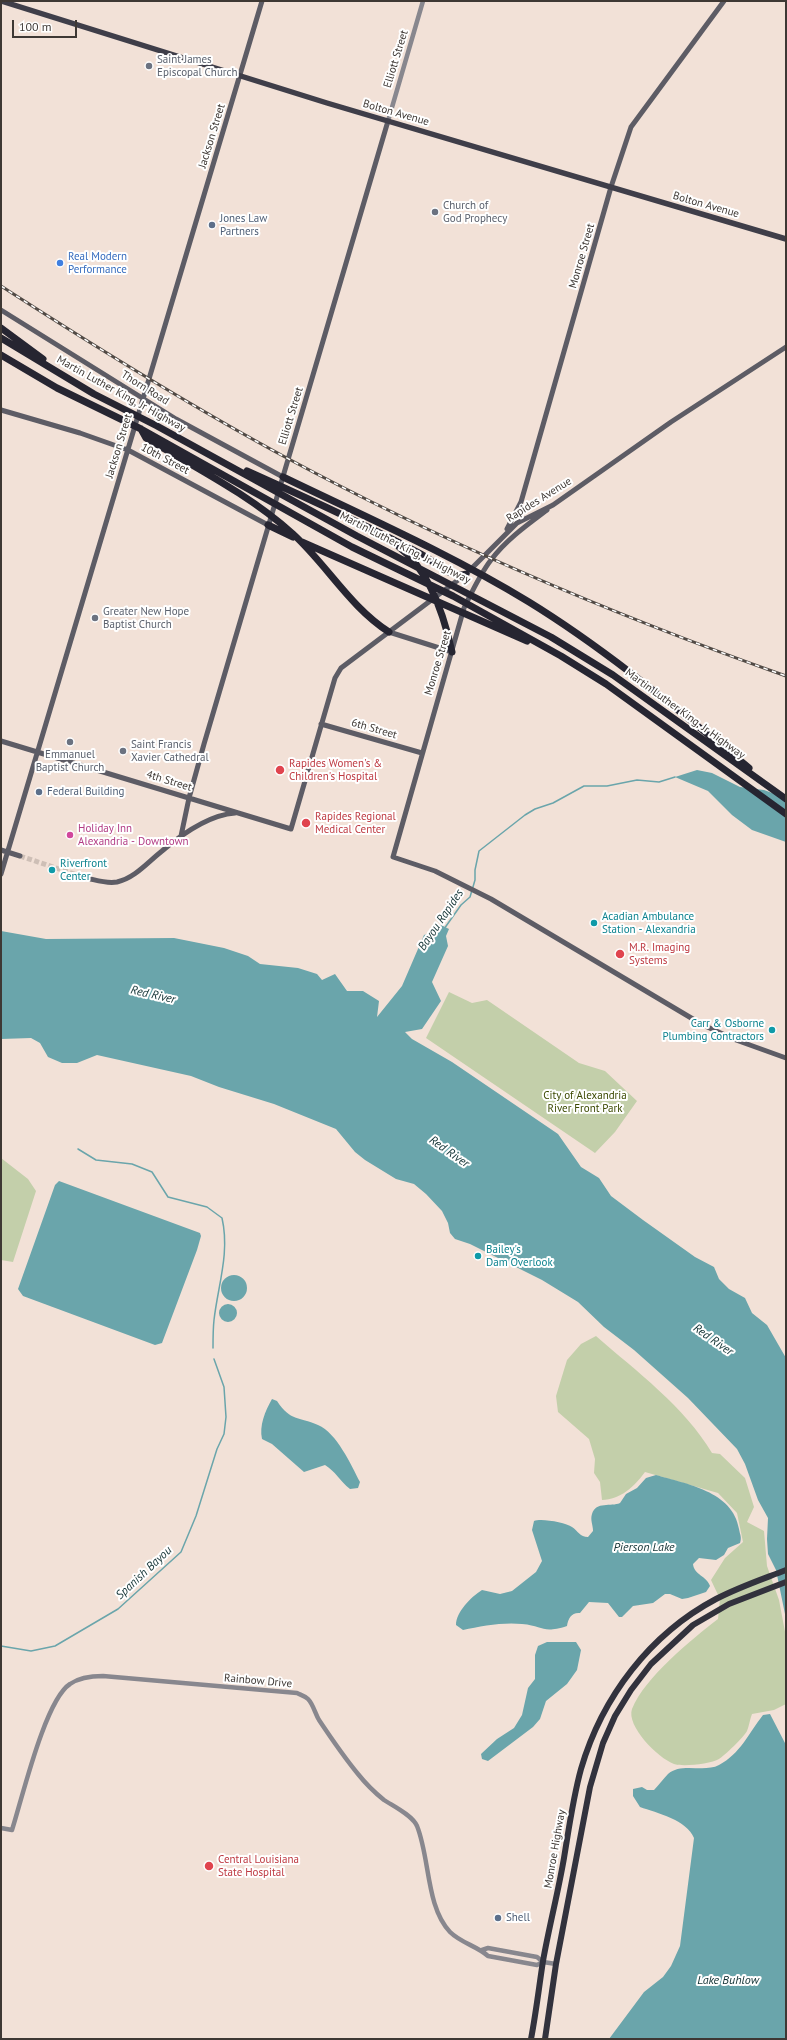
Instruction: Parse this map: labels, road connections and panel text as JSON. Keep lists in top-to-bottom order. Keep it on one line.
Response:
{"streets":{"highway":["Martin Luther King, Jr Highway","Monroe Highway"],"main road":["Elliott Street","Bolton Avenue","Jackson Street","Monroe Street","Thorn Road","10th Street","Rapides Avenue","6th Street","4th Street"],"street":["Rainbow Drive"]},"crossings":[["Elliott Street","Bolton Avenue"],["Elliott Street","Thorn Road"],["Elliott Street","10th Street"],["Elliott Street","4th Street"],["Bolton Avenue","Jackson Street"],["Bolton Avenue","Monroe Street"],["Jackson Street","Thorn Road"],["Jackson Street","10th Street"],["Jackson Street","4th Street"],["Monroe Street","Rapides Avenue"],["Monroe Street","6th Street"],["Rapides Avenue","6th Street"],["Rapides Avenue","4th Street"],["6th Street","4th Street"],["Rainbow Drive","Monroe Highway"]],"water":["Bayou Rapides","Red River","Pierson Lake","Spanish Bayou","Lake Buhlow"],"parks":["City of Alexandria River Front Park"],"places":["Saint James Episcopal Church","Church of God Prophecy","Jones Law Partners","Real Modern Performance","Greater New Hope Baptist Church","Emmanuel Baptist Church","Saint Francis Xavier Cathedral","Rapides Women's & Children's Hospital","Federal Building","Rapides Regional Medical Center","Holiday Inn Alexandria - Downtown","Riverfront Center","Acadian Ambulance Station - Alexandria","M.R. Imaging Systems","Carr & Osborne Plumbing Contractors","Bailey's Dam Overlook","Central Louisiana State Hospital","Shell"],"scale_bar":"100 m"}
